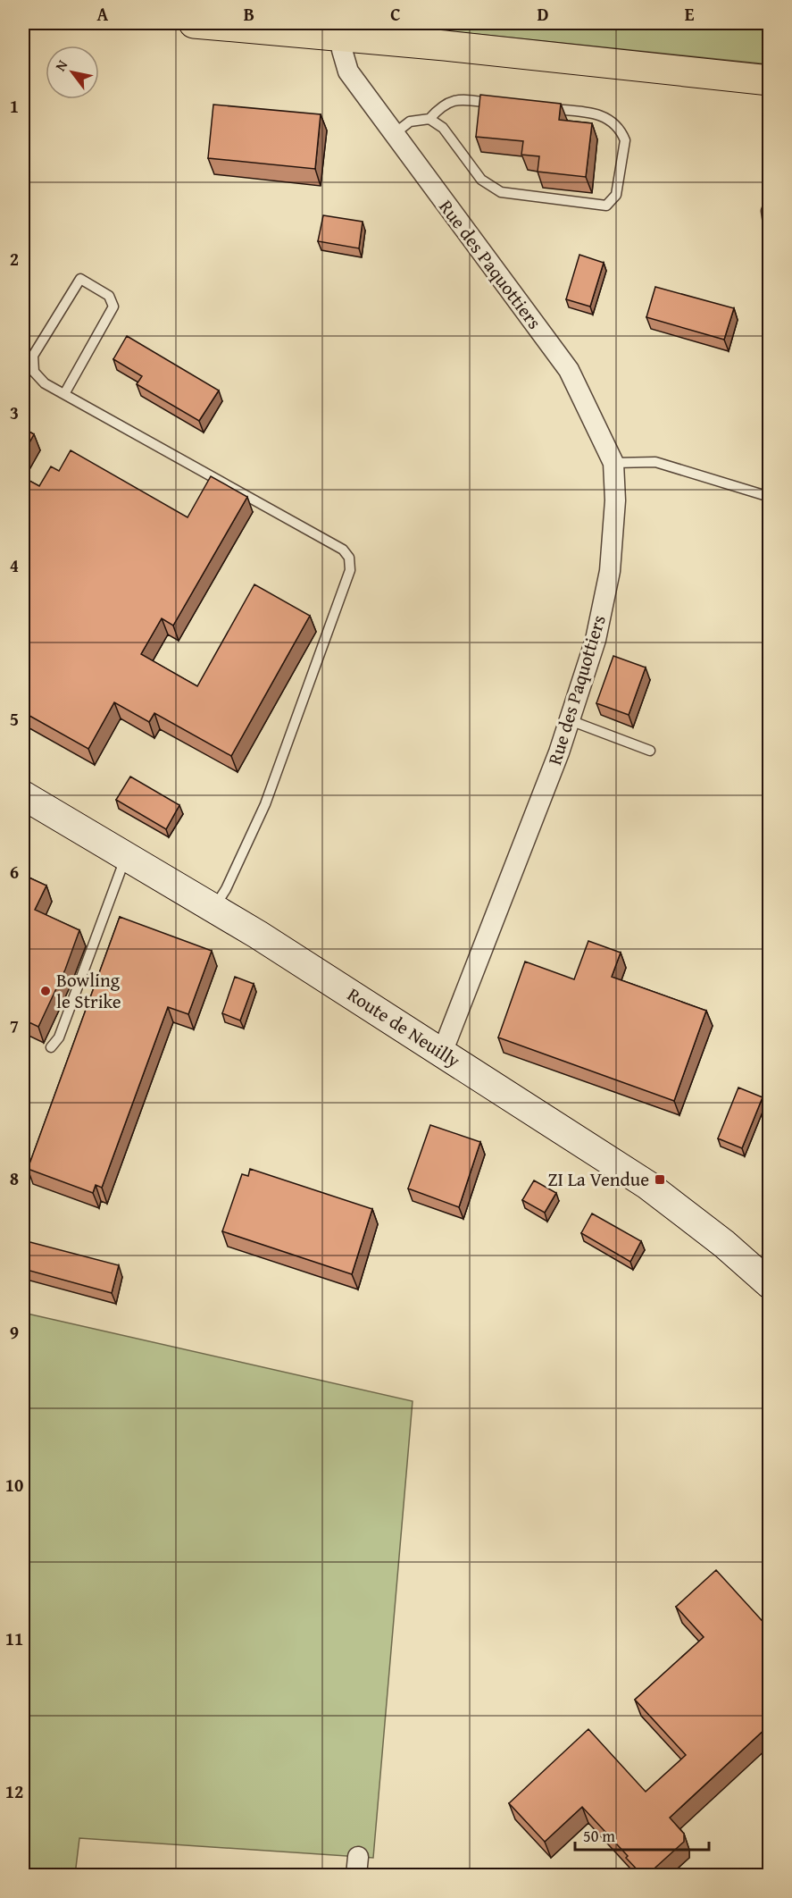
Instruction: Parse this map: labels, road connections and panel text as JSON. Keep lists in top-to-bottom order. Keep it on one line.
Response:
{"streets":{"main road":["Route de Neuilly"],"street":["Rue des Paquottiers"]},"crossings":[["Rue des Paquottiers","Route de Neuilly"]],"places":{"other":["Bowling le Strike"],"transit":["ZI La Vendue"]},"scale_bar":"50 m","north":"top left","grid":{"columns":["A","B","C","D","E"],"rows":["1","2","3","4","5","6","7","8","9","10","11","12"]}}
